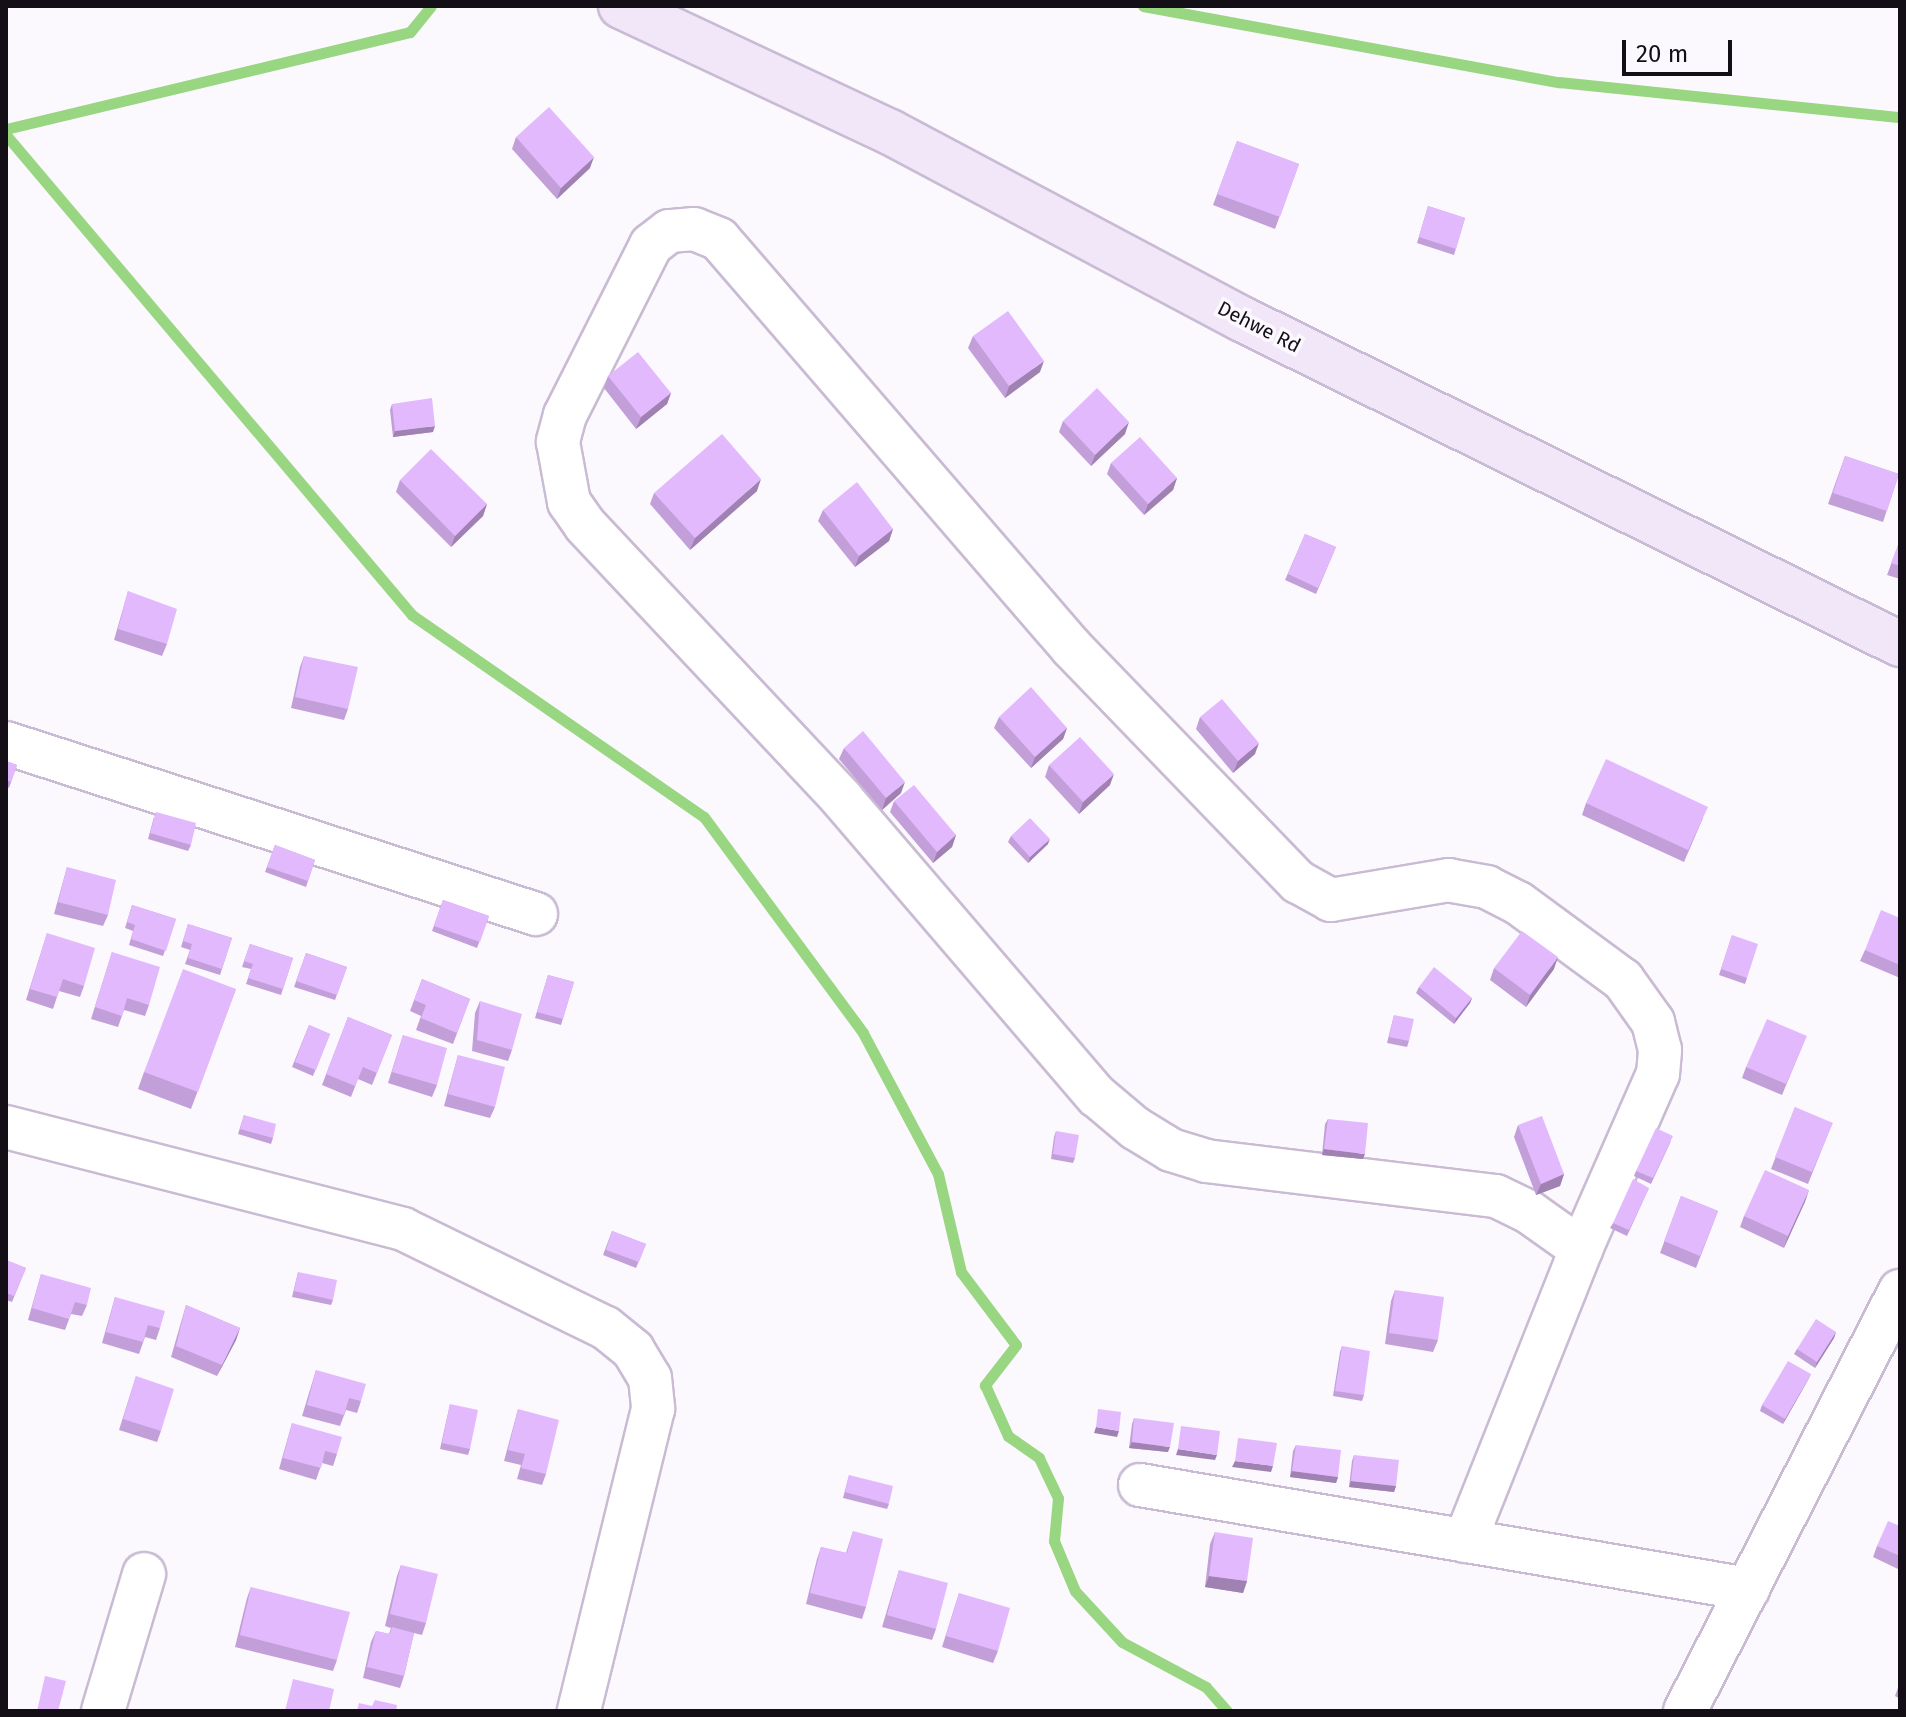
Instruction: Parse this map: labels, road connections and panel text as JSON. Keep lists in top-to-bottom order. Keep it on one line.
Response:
{"streets":{"street":["Dehwe Rd"]},"scale_bar":"20 m"}
